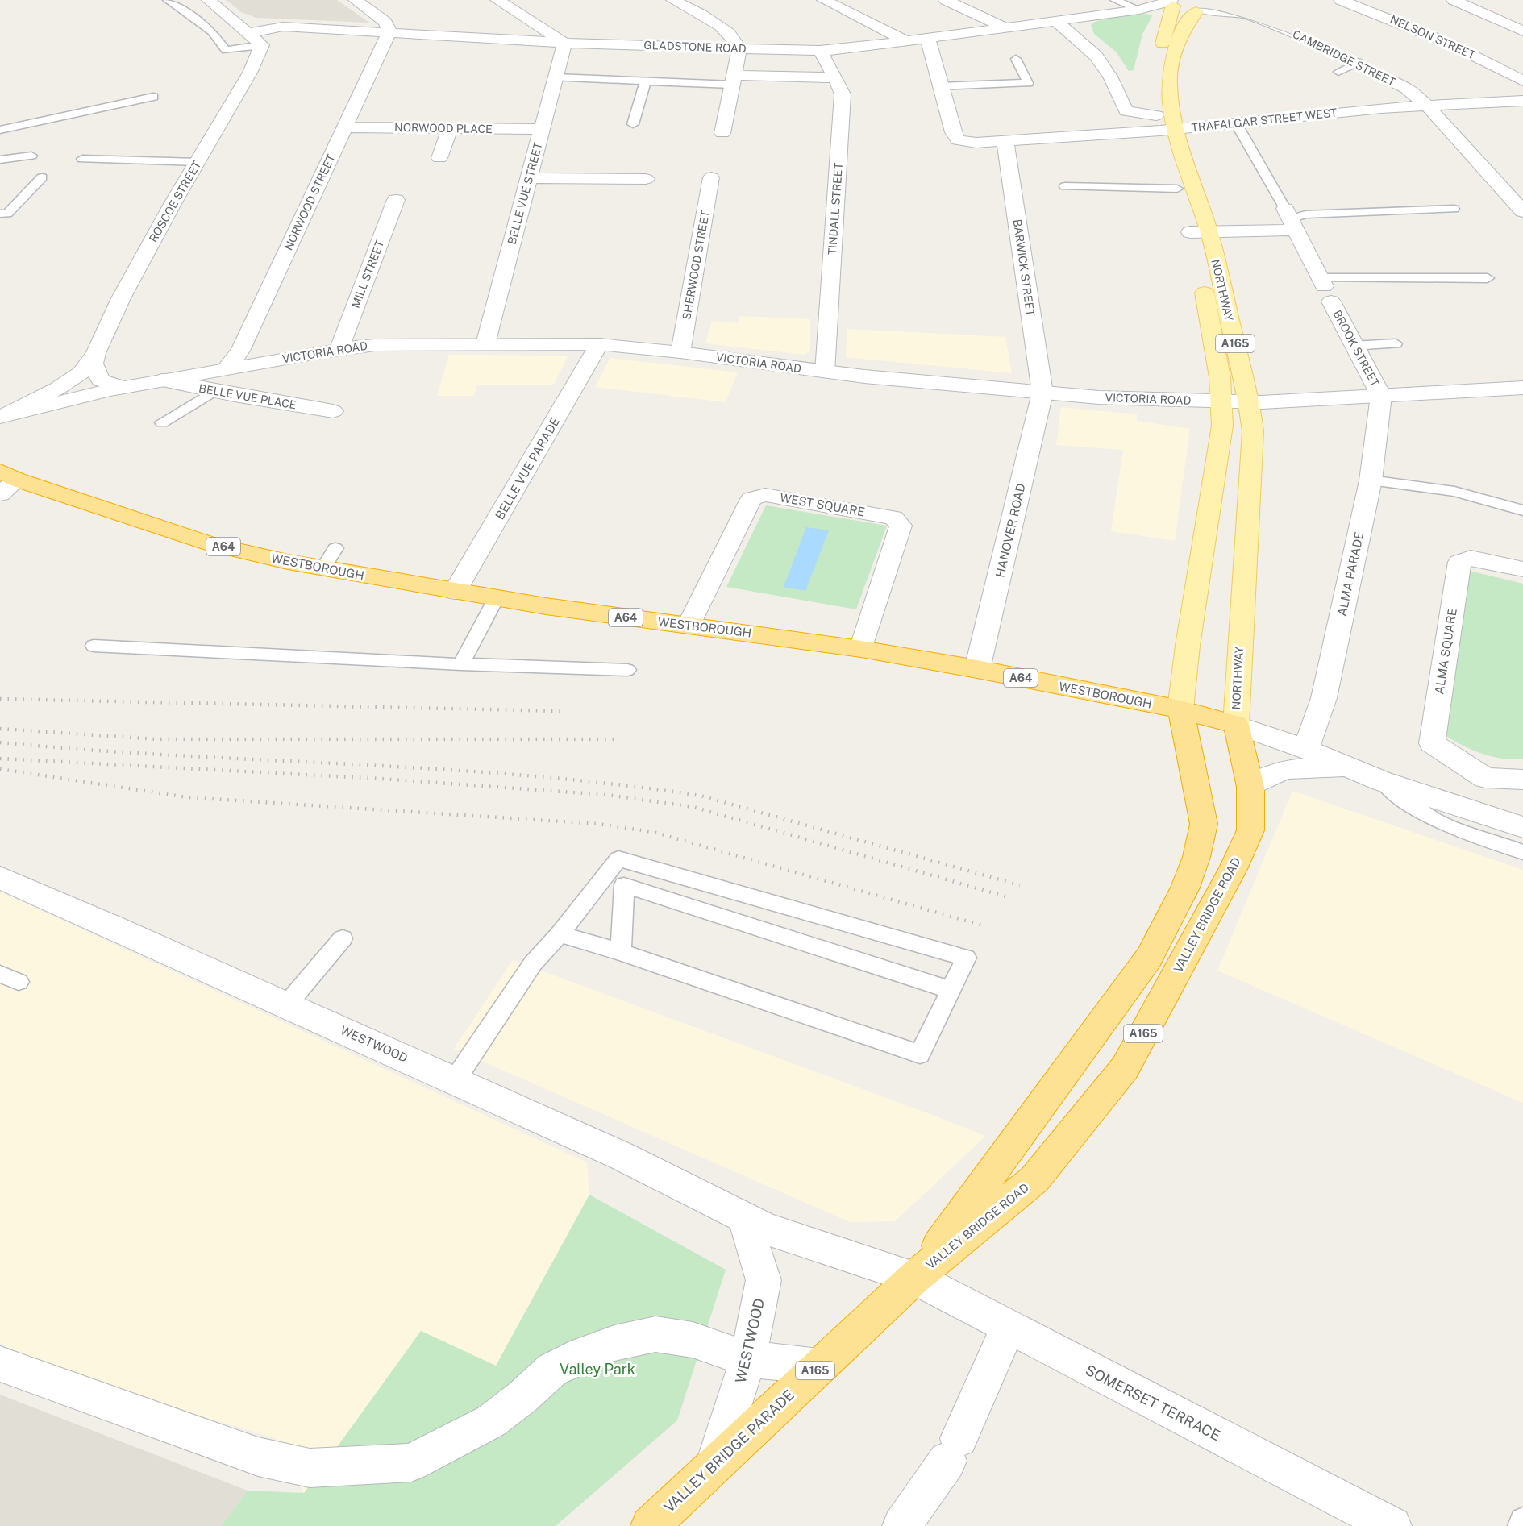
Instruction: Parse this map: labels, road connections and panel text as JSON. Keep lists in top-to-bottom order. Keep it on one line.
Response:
{"streets":{"highway":["A165","A64","WESTBOROUGH","VALLEY BRIDGE ROAD","VALLEY BRIDGE PARADE"],"main road":["NORTHWAY"],"street":["NELSON STREET","GLADSTONE ROAD","CAMBRIDGE STREET","TRAFALGAR STREET WEST","NORWOOD PLACE","BELLE VUE STREET","ROSCOE STREET","NORWOOD STREET","TINDALL STREET","SHERWOOD STREET","BARWICK STREET","MILL STREET","BROOK STREET","VICTORIA ROAD","BELLE VUE PLACE","BELLE VUE PARADE","WEST SQUARE","HANOVER ROAD","ALMA PARADE","ALMA SQUARE","WESTWOOD","SOMERSET TERRACE"]},"crossings":[["GLADSTONE ROAD","CAMBRIDGE STREET"],["GLADSTONE ROAD","BELLE VUE STREET"],["GLADSTONE ROAD","ROSCOE STREET"],["GLADSTONE ROAD","NORWOOD STREET"],["GLADSTONE ROAD","TINDALL STREET"],["GLADSTONE ROAD","NORTHWAY"],["CAMBRIDGE STREET","TRAFALGAR STREET WEST"],["CAMBRIDGE STREET","NORTHWAY"],["TRAFALGAR STREET WEST","BARWICK STREET"],["TRAFALGAR STREET WEST","NORTHWAY"],["NORWOOD PLACE","BELLE VUE STREET"],["NORWOOD PLACE","NORWOOD STREET"],["BELLE VUE STREET","VICTORIA ROAD"],["ROSCOE STREET","VICTORIA ROAD"],["NORWOOD STREET","VICTORIA ROAD"],["TINDALL STREET","VICTORIA ROAD"],["SHERWOOD STREET","VICTORIA ROAD"],["BARWICK STREET","VICTORIA ROAD"],["BARWICK STREET","HANOVER ROAD"],["MILL STREET","VICTORIA ROAD"],["NORTHWAY","VICTORIA ROAD"],["NORTHWAY","WESTBOROUGH"],["NORTHWAY","VALLEY BRIDGE ROAD"],["BROOK STREET","VICTORIA ROAD"],["BROOK STREET","ALMA PARADE"],["VICTORIA ROAD","BELLE VUE PLACE"],["VICTORIA ROAD","BELLE VUE PARADE"],["VICTORIA ROAD","HANOVER ROAD"],["VICTORIA ROAD","ALMA PARADE"],["BELLE VUE PARADE","WESTBOROUGH"],["WEST SQUARE","WESTBOROUGH"],["HANOVER ROAD","WESTBOROUGH"],["WESTBOROUGH","ALMA PARADE"],["WESTBOROUGH","VALLEY BRIDGE ROAD"],["VALLEY BRIDGE ROAD","WESTWOOD"],["VALLEY BRIDGE ROAD","SOMERSET TERRACE"],["VALLEY BRIDGE ROAD","VALLEY BRIDGE PARADE"],["WESTWOOD","SOMERSET TERRACE"],["WESTWOOD","VALLEY BRIDGE PARADE"],["SOMERSET TERRACE","VALLEY BRIDGE PARADE"]],"parks":["Valley Park"]}
